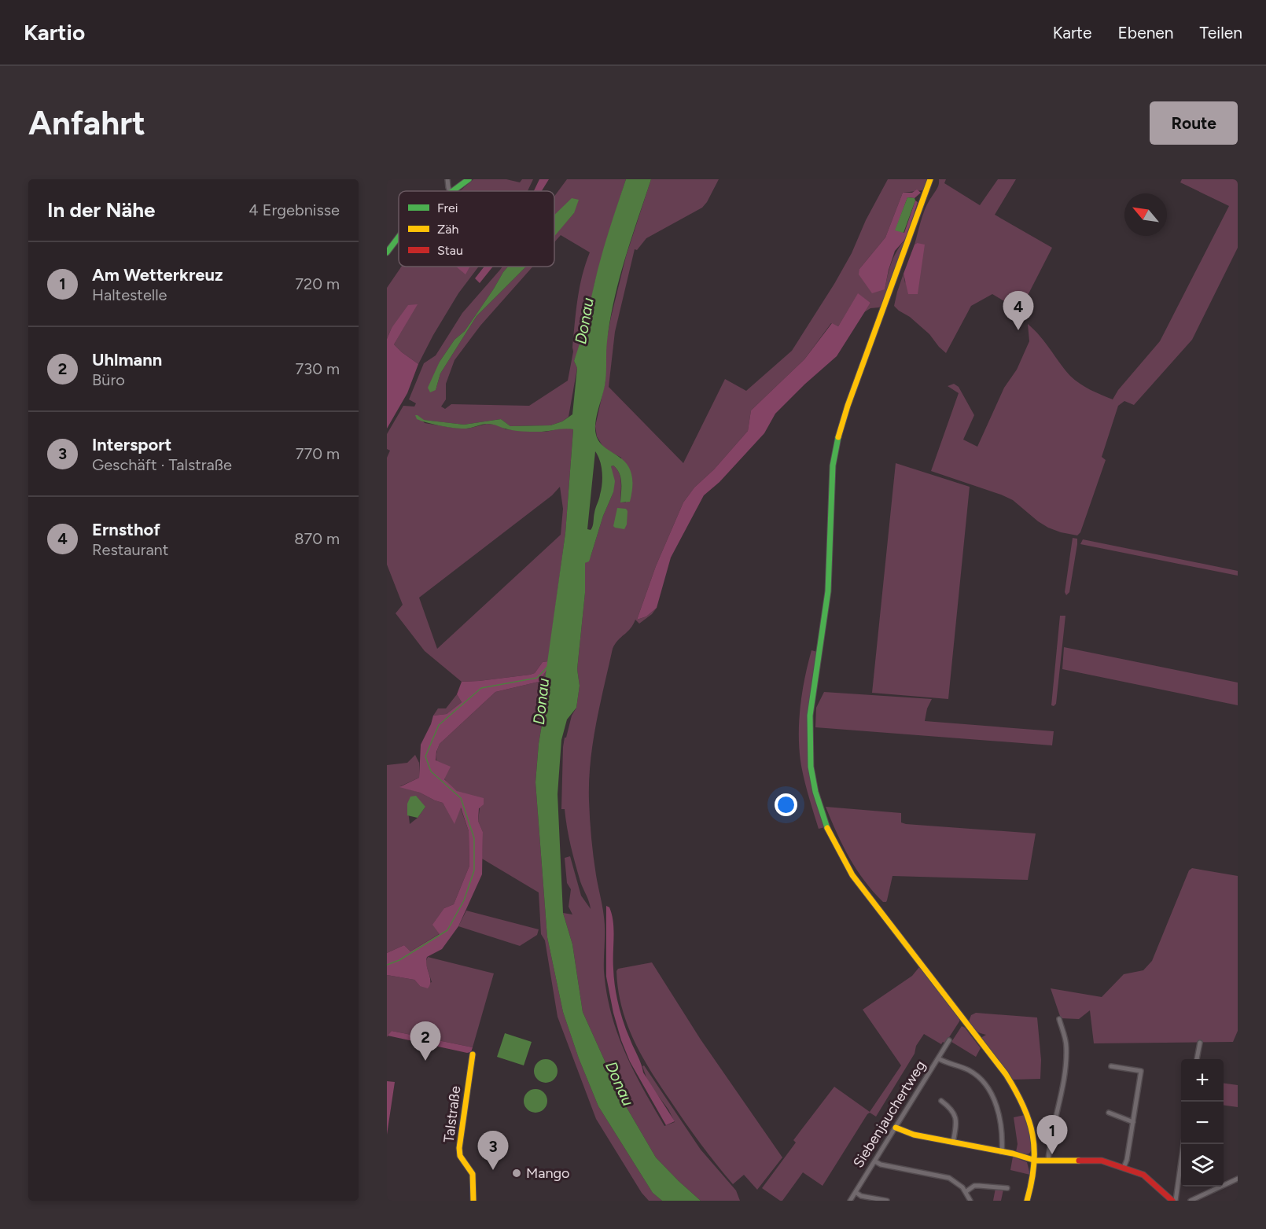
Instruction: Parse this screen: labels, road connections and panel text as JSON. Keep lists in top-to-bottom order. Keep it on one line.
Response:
{"streets":{"street":["Talstraße","Siebenjauchertweg"]},"water":["Donau"],"places":["Mango"],"legend":["Frei","Zäh","Stau"],"north":"top left","page":{"header":"Kartio","nav":["Karte","Ebenen","Teilen"],"buttons":"Route","title":"Anfahrt","heading":["In der Nähe","4 Ergebnisse"],"list":[{"mark":"1","name":"Am Wetterkreuz","note":"Haltestelle","value":"720 m"},{"mark":"2","name":"Uhlmann","note":"Büro","value":"730 m"},{"mark":"3","name":"Intersport","note":"Geschäft · Talstraße","value":"770 m"},{"mark":"4","name":"Ernsthof","note":"Restaurant","value":"870 m"}],"pins":["4","2","1","3"],"map_buttons":["+","−"]}}
